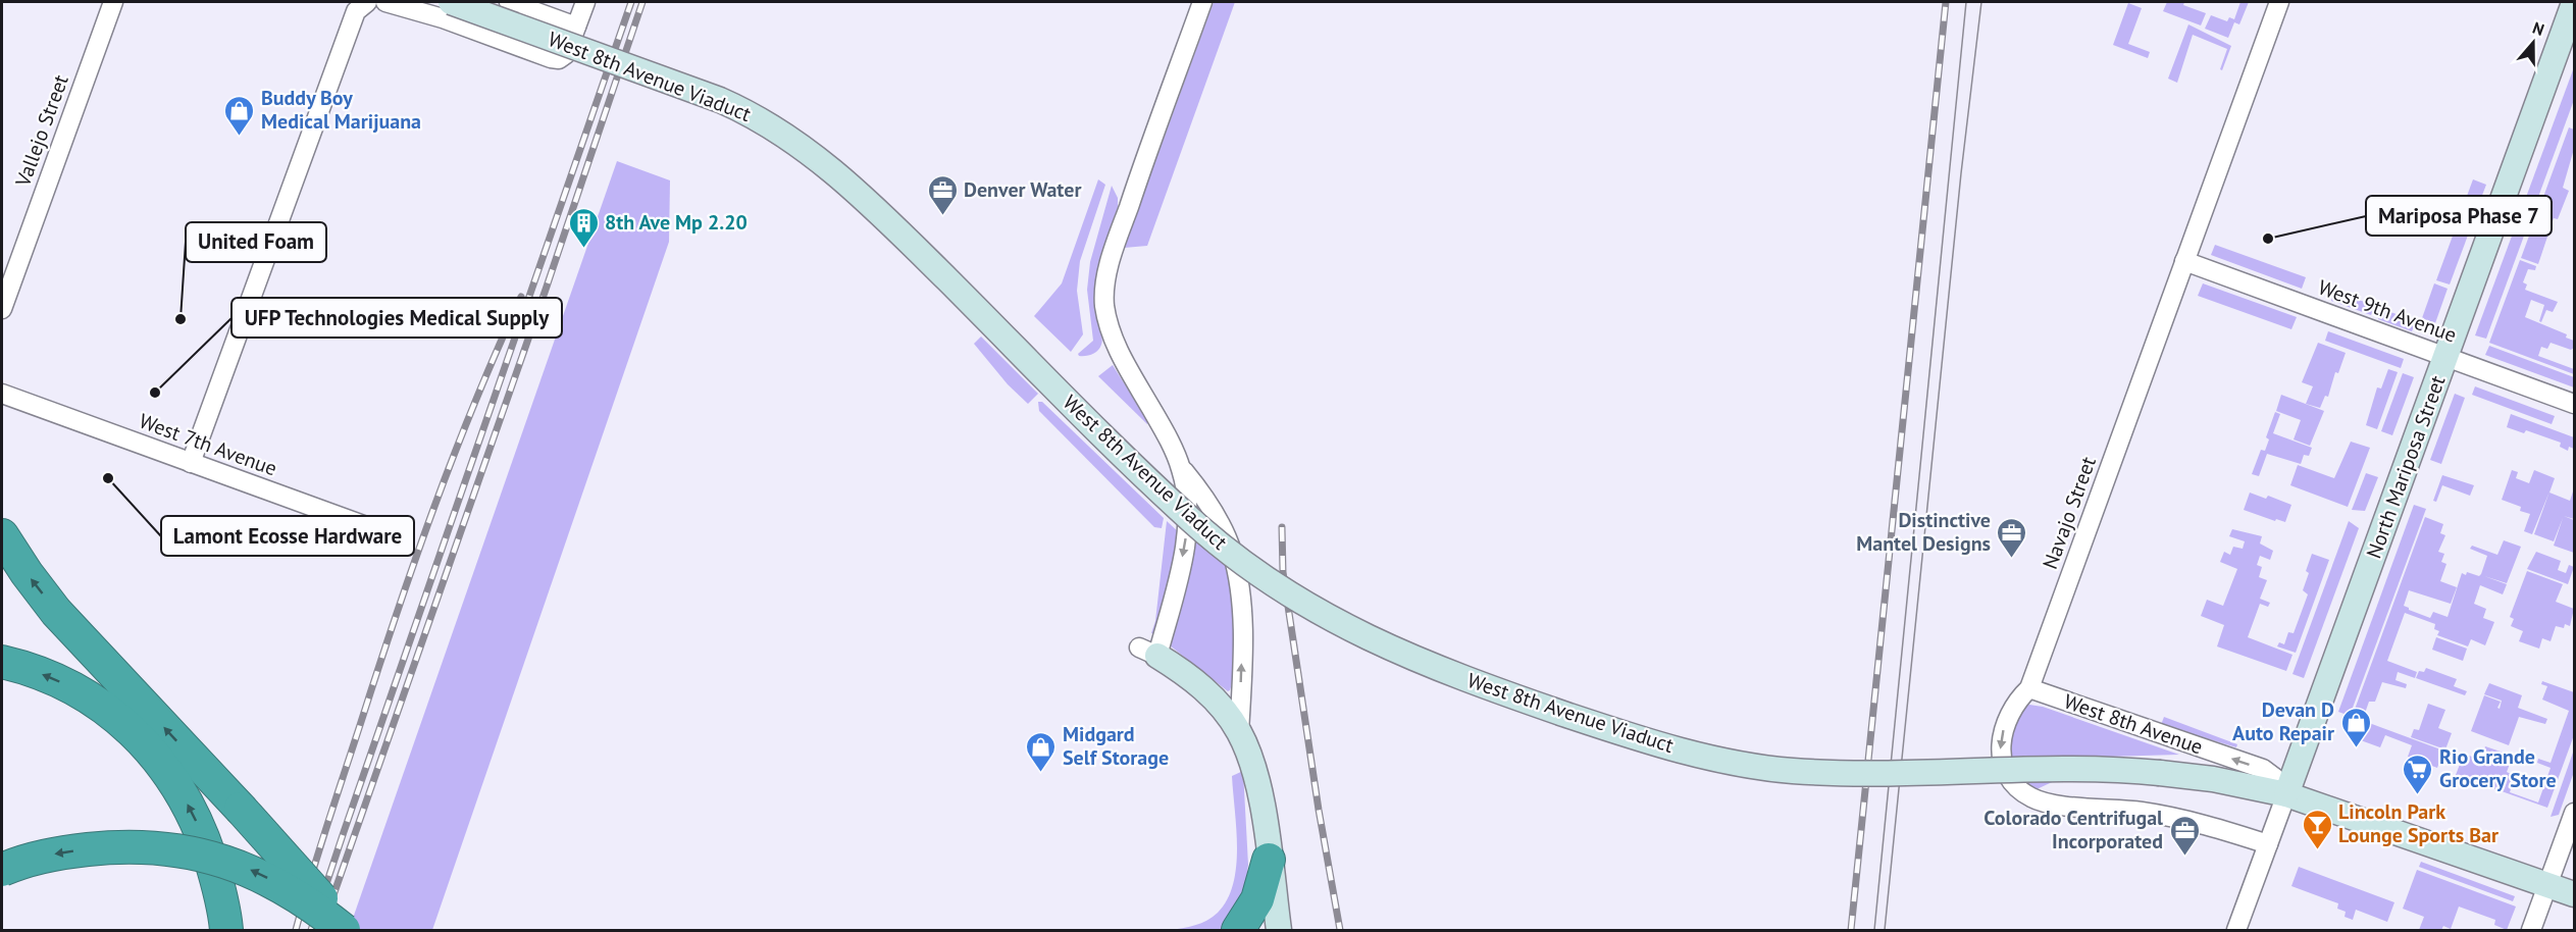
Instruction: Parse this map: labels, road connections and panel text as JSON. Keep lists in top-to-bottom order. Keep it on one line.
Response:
{"streets":{"main road":["West 8th Avenue Viaduct","North Mariposa Street","West 8th Avenue"],"street":["Vallejo Street","West 9th Avenue","West 7th Avenue","Navajo Street"]},"crossings":[["West 8th Avenue Viaduct","North Mariposa Street"],["West 8th Avenue Viaduct","West 8th Avenue"],["West 9th Avenue","North Mariposa Street"],["West 9th Avenue","Navajo Street"],["North Mariposa Street","Navajo Street"],["North Mariposa Street","West 8th Avenue"],["Navajo Street","West 8th Avenue"]],"one_way":["West 8th Avenue"],"places":{"shop":["Buddy Boy Medical Marijuana","Devan D Auto Repair","Midgard Self Storage"],"office":["Denver Water","Distinctive Mantel Designs","Colorado Centrifugal Incorporated"],"other":["Mariposa Phase 7","United Foam","UFP Technologies Medical Supply","Lamont Ecosse Hardware"],"building":["8th Ave Mp 2.20"],"supermarket":["Rio Grande Grocery Store"],"bar":["Lincoln Park Lounge Sports Bar"]},"north":"top"}
